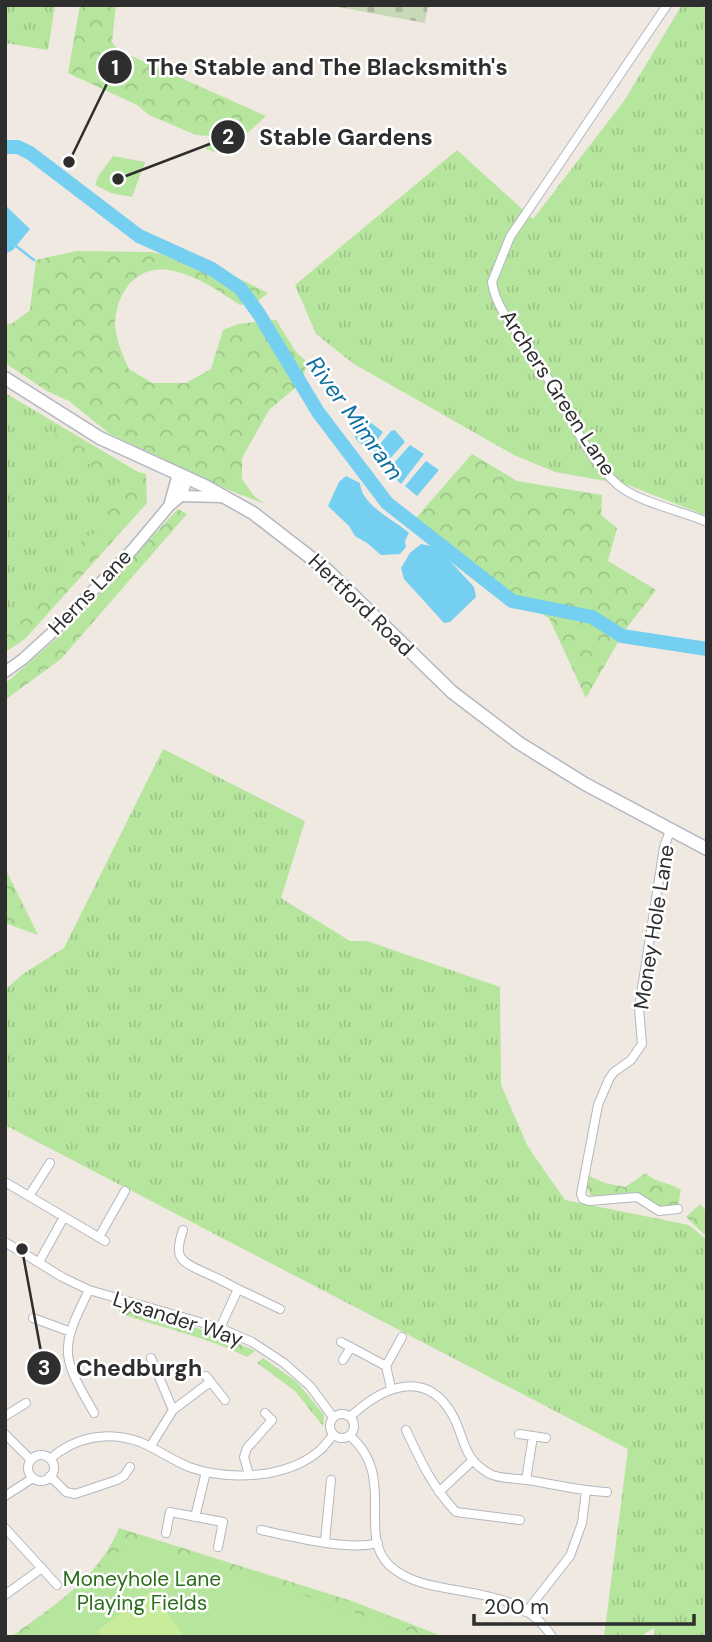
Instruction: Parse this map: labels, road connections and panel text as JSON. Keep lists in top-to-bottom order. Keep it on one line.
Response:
{"streets":{"main road":["Hertford Road"],"street":["Archers Green Lane","Herns Lane","Money Hole Lane","Lysander Way"]},"crossings":[["Herns Lane","Hertford Road"],["Hertford Road","Money Hole Lane"]],"water":["River Mimram"],"parks":["Moneyhole Lane Playing Fields"],"places":["The Stable and The Blacksmith's","Stable Gardens","Chedburgh"],"scale_bar":"200 m"}
